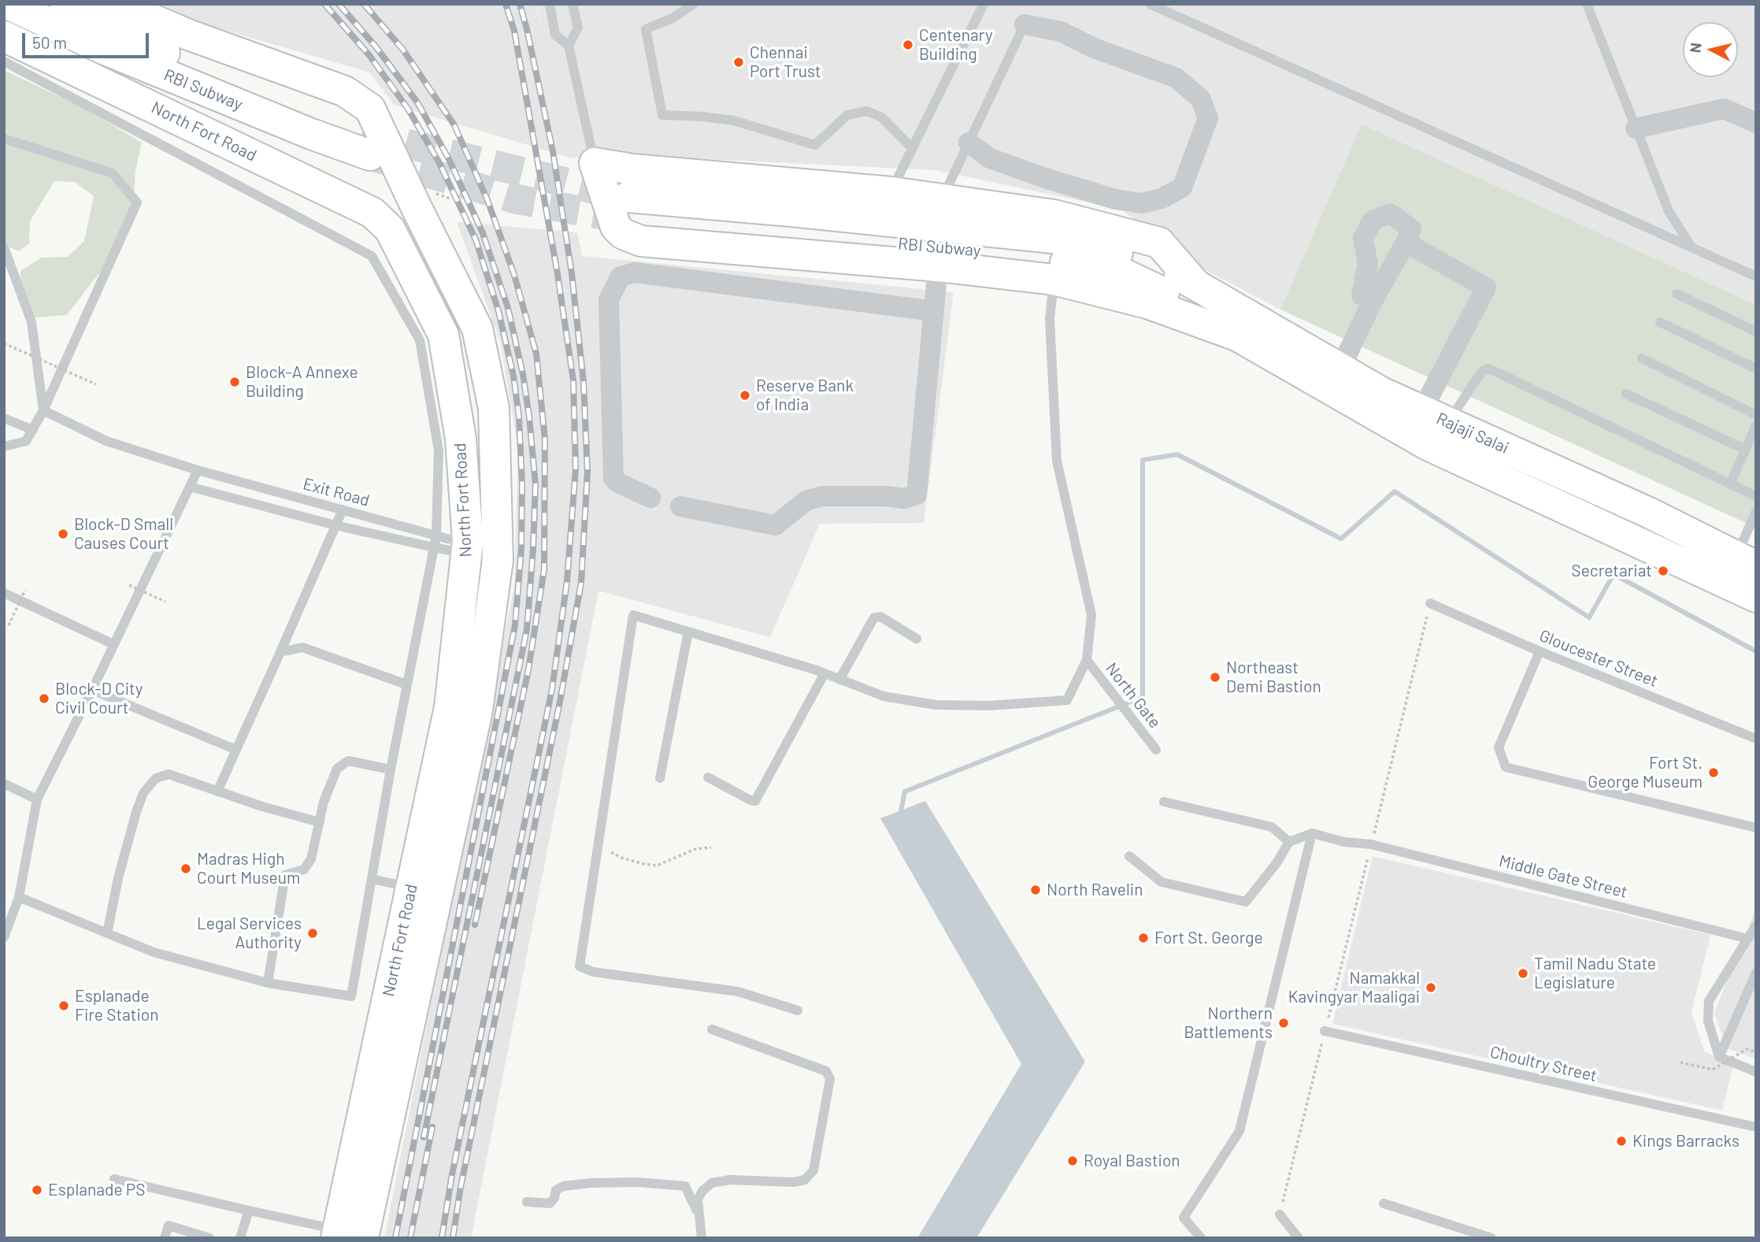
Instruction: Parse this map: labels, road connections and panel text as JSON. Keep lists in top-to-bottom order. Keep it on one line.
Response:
{"streets":{"main road":["RBI Subway","North Fort Road","Rajaji Salai"],"lane":["Exit Road","Gloucester Street","North Gate","Middle Gate Street","Choultry Street"]},"crossings":[["RBI Subway","Rajaji Salai"],["North Fort Road","Exit Road"]],"places":["Centenary Building","Chennai Port Trust","Block-A Annexe Building","Reserve Bank of India","Block-D Small Causes Court","Secretariat","Northeast Demi Bastion","Block-D City Civil Court","Fort St. George Museum","Madras High Court Museum","North Ravelin","Legal Services Authority","Fort St. George","Tamil Nadu State Legislature","Namakkal Kavingyar Maaligai","Esplanade Fire Station","Northern Battlements","Kings Barracks","Royal Bastion","Esplanade PS"],"scale_bar":"50 m","north":"left"}
